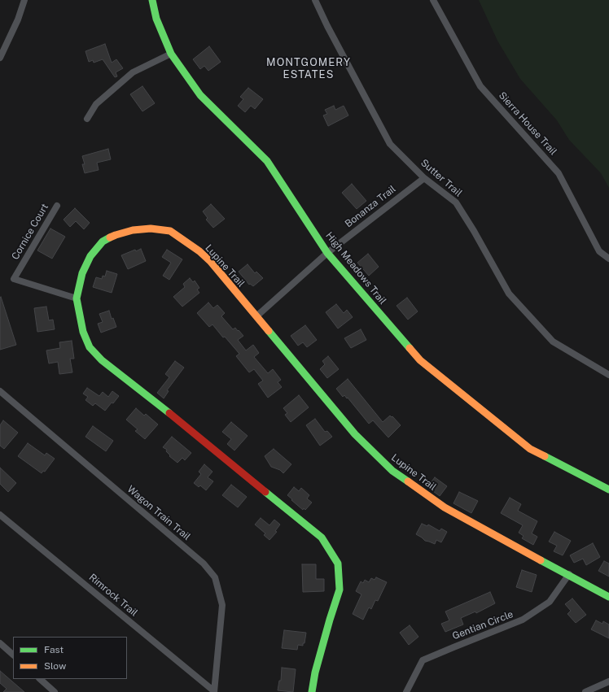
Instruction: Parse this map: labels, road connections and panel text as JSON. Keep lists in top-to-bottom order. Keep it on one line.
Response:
{"streets":{"street":["Sierra House Trail","Sutter Trail","Bonanza Trail","Cornice Court","Lupine Trail","High Meadows Trail","Wagon Train Trail","Rimrock Trail","Gentian Circle"]},"crossings":[["Sutter Trail","Bonanza Trail"],["Bonanza Trail","Lupine Trail"],["Bonanza Trail","High Meadows Trail"],["Cornice Court","Lupine Trail"],["Lupine Trail","Gentian Circle"],["Wagon Train Trail","Rimrock Trail"]],"districts":["MONTGOMERY ESTATES"],"legend":["Fast","Slow"]}
